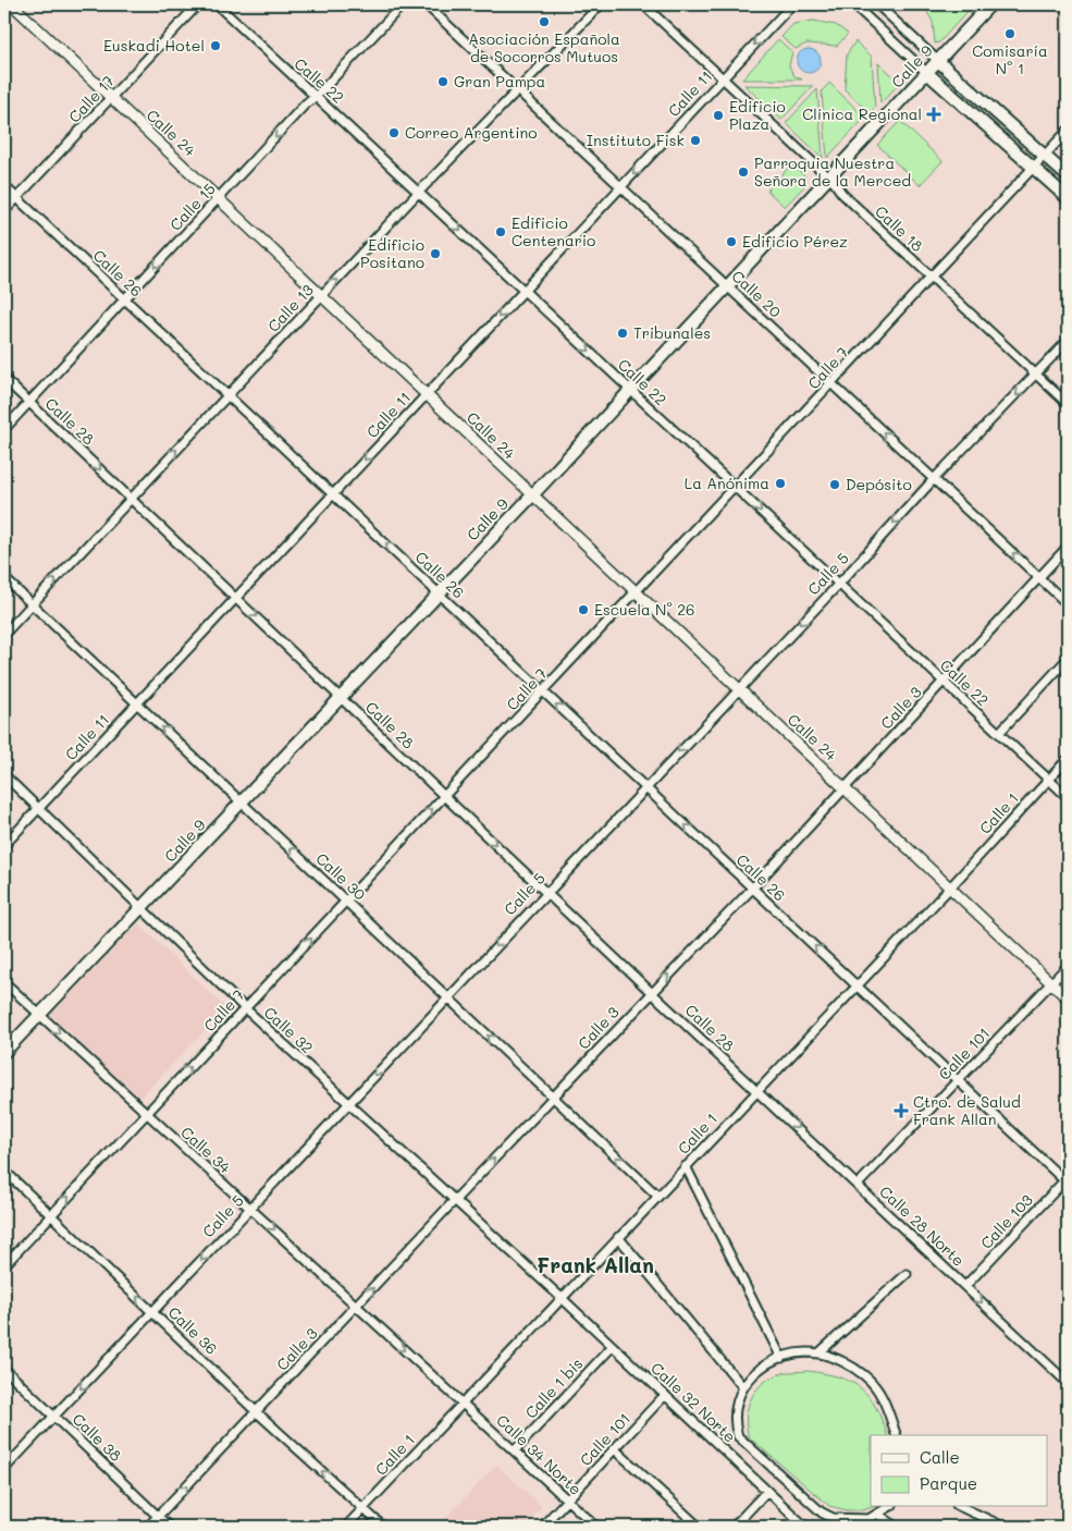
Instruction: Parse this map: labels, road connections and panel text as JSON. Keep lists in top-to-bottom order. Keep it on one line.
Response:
{"streets":{"main road":["Calle 9"],"street":["Calle 22","Calle 11","Calle 17","Calle 24","Calle 15","Calle 18","Calle 26","Calle 20","Calle 13","Calle 7","Calle 28","Calle 5","Calle 3","Calle 1","Calle 30","Calle 32","Calle 101","Calle 34","Calle 103","Calle 28 Norte","Calle 36","Calle 1 bis","Calle 32 Norte","Calle 38","Calle 34 Norte"]},"crossings":[["Calle 9","Calle 22"],["Calle 9","Calle 24"],["Calle 9","Calle 18"],["Calle 9","Calle 26"],["Calle 9","Calle 20"],["Calle 9","Calle 28"],["Calle 9","Calle 30"],["Calle 9","Calle 32"],["Calle 9","Calle 34"],["Calle 22","Calle 11"],["Calle 22","Calle 15"],["Calle 22","Calle 13"],["Calle 22","Calle 7"],["Calle 22","Calle 5"],["Calle 22","Calle 3"],["Calle 22","Calle 1"],["Calle 11","Calle 24"],["Calle 11","Calle 18"],["Calle 11","Calle 26"],["Calle 11","Calle 20"],["Calle 11","Calle 28"],["Calle 11","Calle 30"],["Calle 11","Calle 32"],["Calle 17","Calle 24"],["Calle 17","Calle 26"],["Calle 24","Calle 15"],["Calle 24","Calle 13"],["Calle 24","Calle 7"],["Calle 24","Calle 5"],["Calle 24","Calle 3"],["Calle 24","Calle 1"],["Calle 24","Calle 101"],["Calle 15","Calle 26"],["Calle 15","Calle 28"],["Calle 18","Calle 7"],["Calle 18","Calle 5"],["Calle 26","Calle 13"],["Calle 26","Calle 7"],["Calle 26","Calle 5"],["Calle 26","Calle 3"],["Calle 26","Calle 1"],["Calle 26","Calle 101"],["Calle 26","Calle 103"],["Calle 20","Calle 13"],["Calle 20","Calle 7"],["Calle 20","Calle 5"],["Calle 20","Calle 3"],["Calle 13","Calle 28"],["Calle 13","Calle 30"],["Calle 7","Calle 28"],["Calle 7","Calle 30"],["Calle 7","Calle 32"],["Calle 7","Calle 34"],["Calle 7","Calle 36"],["Calle 28","Calle 5"],["Calle 28","Calle 3"],["Calle 28","Calle 1"],["Calle 28","Calle 28 Norte"],["Calle 5","Calle 30"],["Calle 5","Calle 32"],["Calle 5","Calle 34"],["Calle 5","Calle 36"],["Calle 5","Calle 38"],["Calle 3","Calle 30"],["Calle 3","Calle 32"],["Calle 3","Calle 34"],["Calle 3","Calle 36"],["Calle 3","Calle 38"],["Calle 1","Calle 30"],["Calle 1","Calle 32"],["Calle 1","Calle 34"],["Calle 1","Calle 28 Norte"],["Calle 1","Calle 36"],["Calle 1","Calle 32 Norte"],["Calle 1","Calle 34 Norte"],["Calle 32","Calle 32 Norte"],["Calle 101","Calle 28 Norte"],["Calle 101","Calle 32 Norte"],["Calle 101","Calle 34 Norte"],["Calle 34","Calle 34 Norte"],["Calle 103","Calle 28 Norte"],["Calle 1 bis","Calle 32 Norte"],["Calle 1 bis","Calle 34 Norte"]],"one_way":["Calle 22","Calle 11","Calle 15","Calle 26","Calle 13","Calle 7","Calle 28","Calle 5","Calle 3","Calle 30","Calle 34","Calle 28 Norte","Calle 36"],"districts":["Frank Allan"],"places":{"other":["Asociación Española de Socorros Mutuos","Comisaría N° 1","Euskadi Hotel","Gran Pampa","Edificio Plaza","Correo Argentino","Instituto Fisk","Parroquia Nuestra Señora de la Merced","Edificio Centenario","Edificio Pérez","Edificio Positano","Tribunales","La Anónima","Depósito","Escuela N° 26"],"health":["Clínica Regional","Ctro. de Salud Frank Allan"]},"legend":["Calle","Parque"]}
